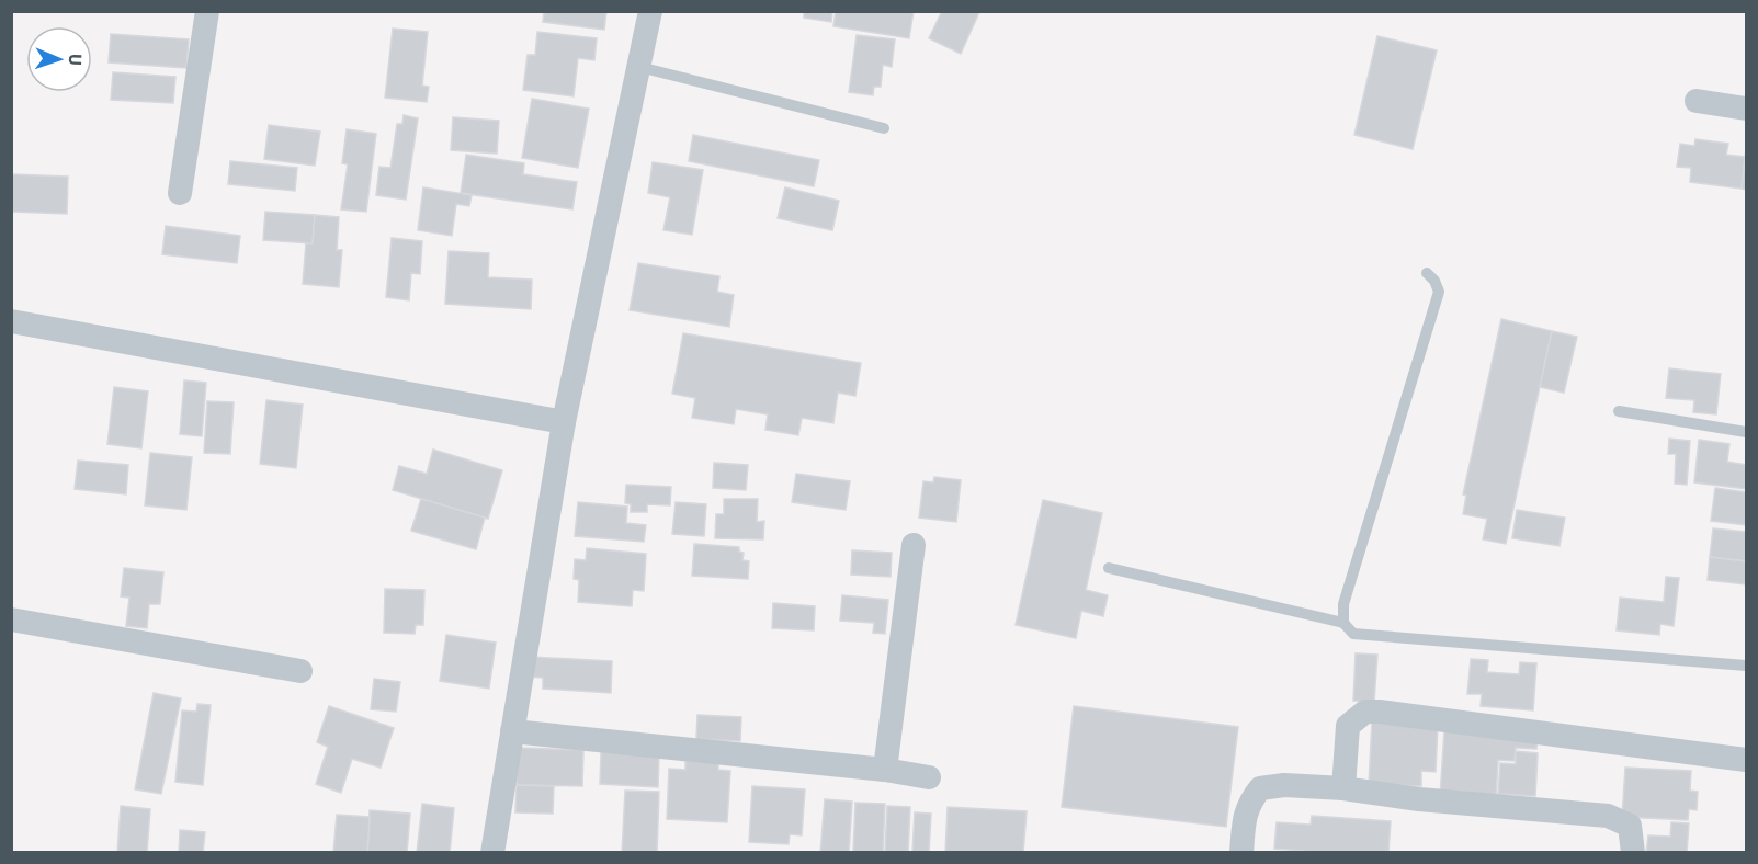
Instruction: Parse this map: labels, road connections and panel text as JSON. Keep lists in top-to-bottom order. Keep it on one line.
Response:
{"north":"right"}
